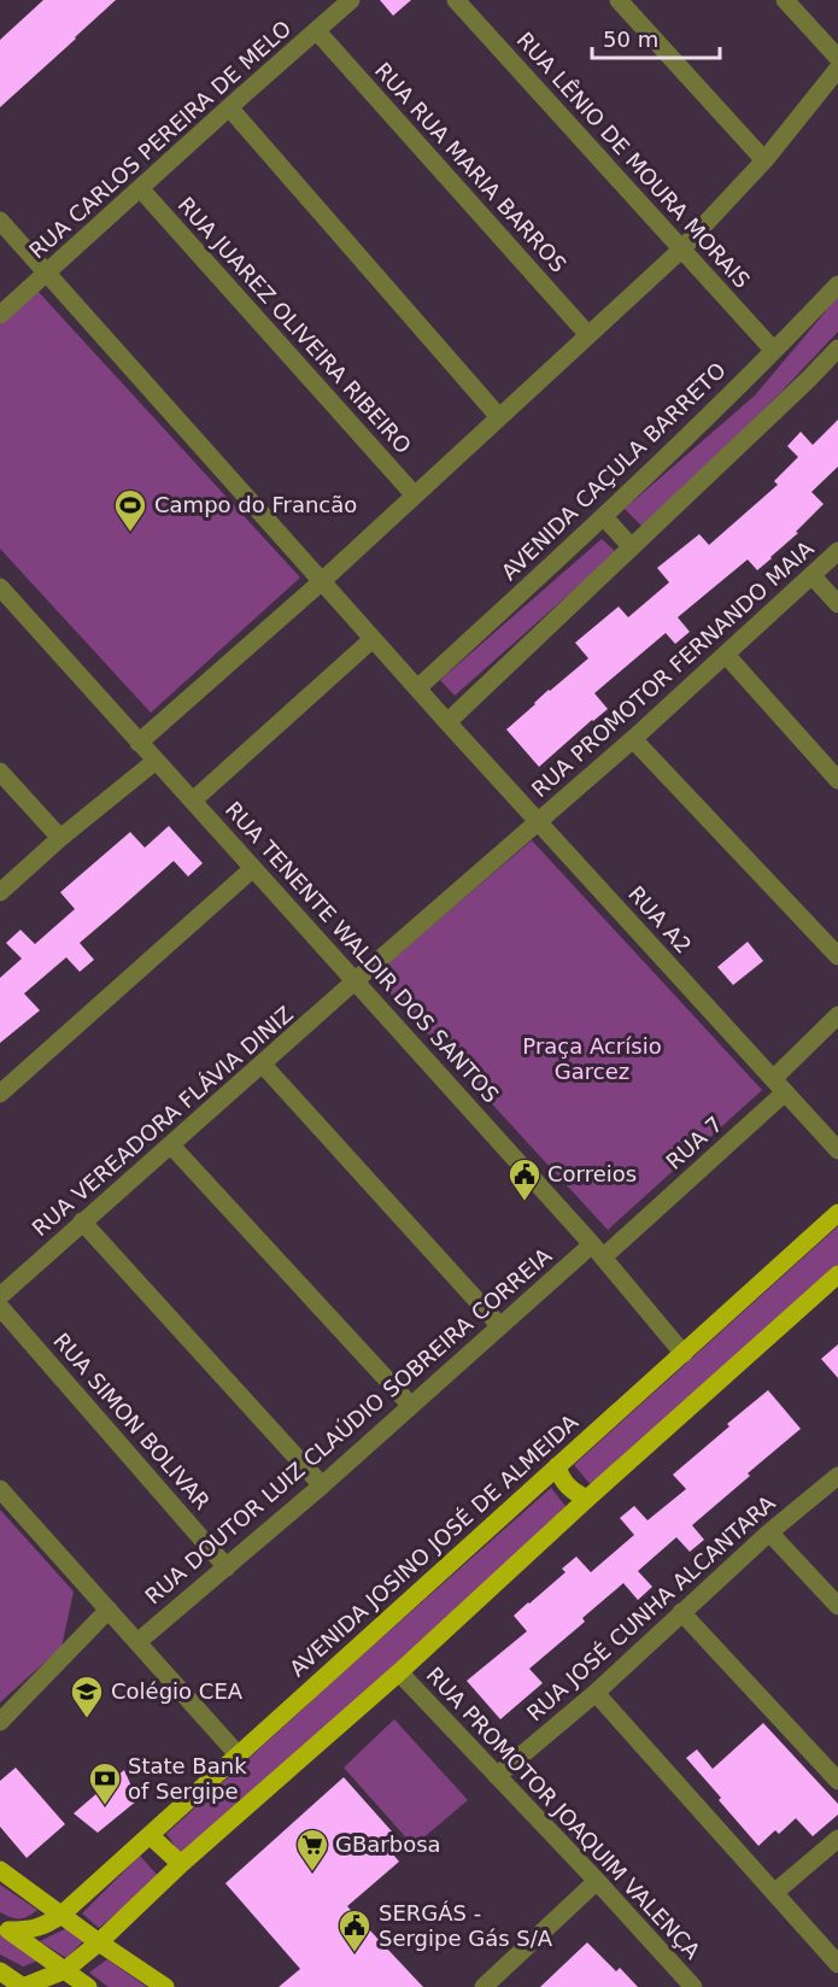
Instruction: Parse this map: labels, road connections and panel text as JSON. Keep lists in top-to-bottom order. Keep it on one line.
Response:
{"streets":{"main road":["AVENIDA JOSINO JOSÉ DE ALMEIDA"],"street":["RUA CARLOS PEREIRA DE MELO","RUA LÊNIO DE MOURA MORAIS","RUA RUA MARIA BARROS","RUA JUAREZ OLIVEIRA RIBEIRO","AVENIDA CAÇULA BARRETO","RUA PROMOTOR FERNANDO MAIA","RUA A2","RUA TENENTE WALDIR DOS SANTOS","RUA VEREADORA FLÁVIA DINIZ","RUA 7","RUA SIMON BOLIVAR","RUA DOUTOR LUIZ CLAÚDIO SOBREIRA CORREIA","RUA JOSÉ CUNHA ALCANTARA","RUA PROMOTOR JOAQUIM VALENÇA"]},"crossings":[["RUA CARLOS PEREIRA DE MELO","RUA RUA MARIA BARROS"],["RUA CARLOS PEREIRA DE MELO","RUA JUAREZ OLIVEIRA RIBEIRO"],["RUA CARLOS PEREIRA DE MELO","RUA A2"],["RUA LÊNIO DE MOURA MORAIS","AVENIDA CAÇULA BARRETO"],["AVENIDA CAÇULA BARRETO","RUA A2"],["RUA PROMOTOR FERNANDO MAIA","RUA A2"],["RUA PROMOTOR FERNANDO MAIA","RUA TENENTE WALDIR DOS SANTOS"],["RUA PROMOTOR FERNANDO MAIA","RUA VEREADORA FLÁVIA DINIZ"],["RUA A2","RUA 7"],["RUA TENENTE WALDIR DOS SANTOS","RUA VEREADORA FLÁVIA DINIZ"],["RUA TENENTE WALDIR DOS SANTOS","RUA 7"],["RUA TENENTE WALDIR DOS SANTOS","RUA DOUTOR LUIZ CLAÚDIO SOBREIRA CORREIA"],["RUA TENENTE WALDIR DOS SANTOS","AVENIDA JOSINO JOSÉ DE ALMEIDA"],["RUA 7","RUA DOUTOR LUIZ CLAÚDIO SOBREIRA CORREIA"],["RUA SIMON BOLIVAR","RUA DOUTOR LUIZ CLAÚDIO SOBREIRA CORREIA"],["RUA JOSÉ CUNHA ALCANTARA","RUA PROMOTOR JOAQUIM VALENÇA"]],"parks":["Praça Acrísio Garcez"],"places":{"sports":["Campo do Francão"],"public building":["Correios","SERGÁS - Sergipe Gás S/A"],"school or university":["Colégio CEA"],"bank":["State Bank of Sergipe"],"supermarket":["GBarbosa"]},"scale_bar":"50 m"}
